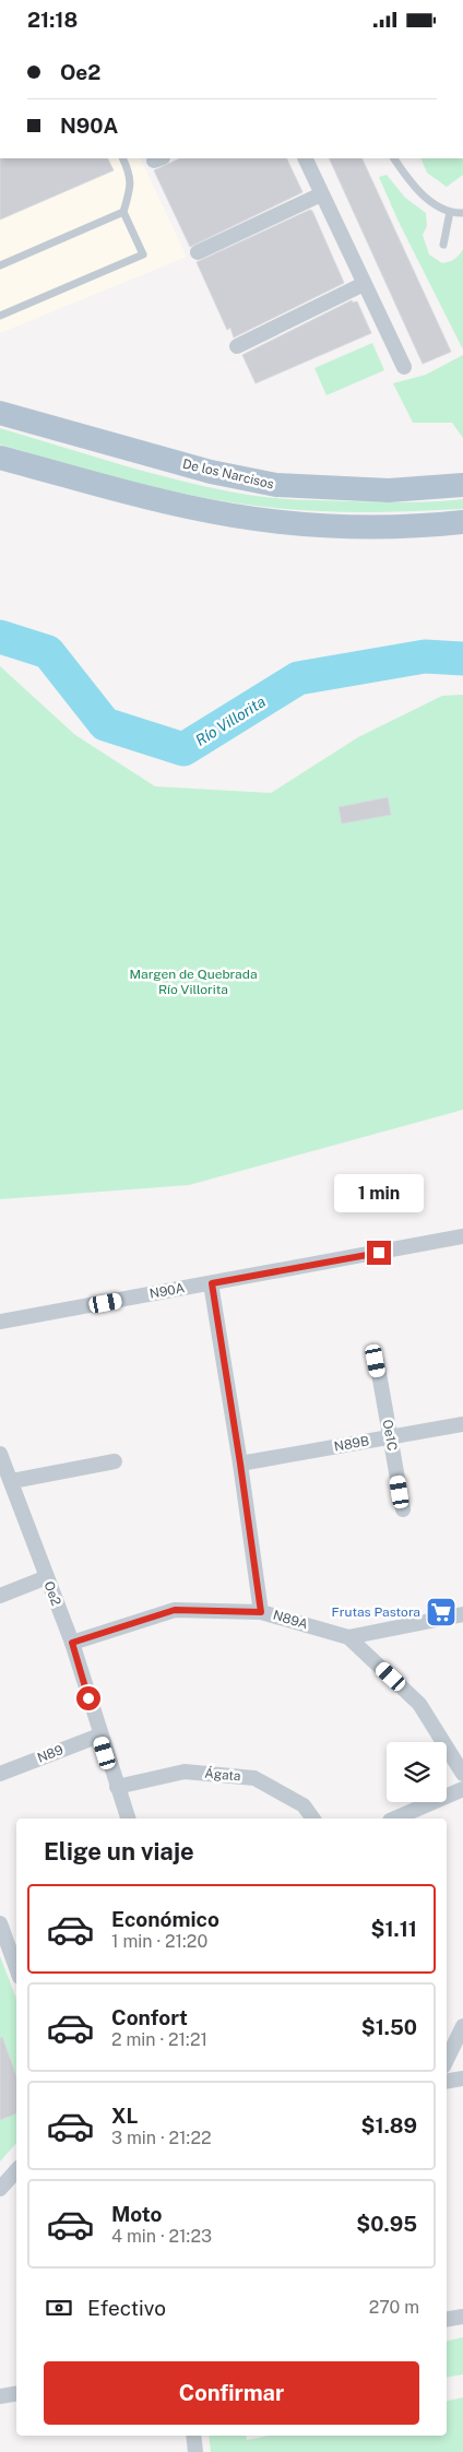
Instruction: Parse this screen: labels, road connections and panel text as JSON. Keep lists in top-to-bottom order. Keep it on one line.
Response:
{"streets":{"main road":["De los Narcisos"],"street":["N90A","Oe1C","N89B","Oe2","N89A","N89","Ágata"]},"crossings":[["Oe1C","N89B"],["Oe2","N89A"],["Oe2","N89"],["Oe2","Ágata"]],"water":["Río Villorita"],"parks":["Margen de Quebrada Río Villorita"],"places":{"supermarket":["Frutas Pastora"]},"page":{"status":"21:18","banner":["Oe2","N90A"],"bubble":"1 min","heading":"Elige un viaje","list":[{"name":"Económico","note":"1 min · 21:20","value":"$1.11"},{"name":"Confort","note":"2 min · 21:21","value":"$1.50"},{"name":"XL","note":"3 min · 21:22","value":"$1.89"},{"name":"Moto","note":"4 min · 21:23","value":"$0.95"}],"pay":["Efectivo","270 m"],"buttons":"Confirmar"}}
